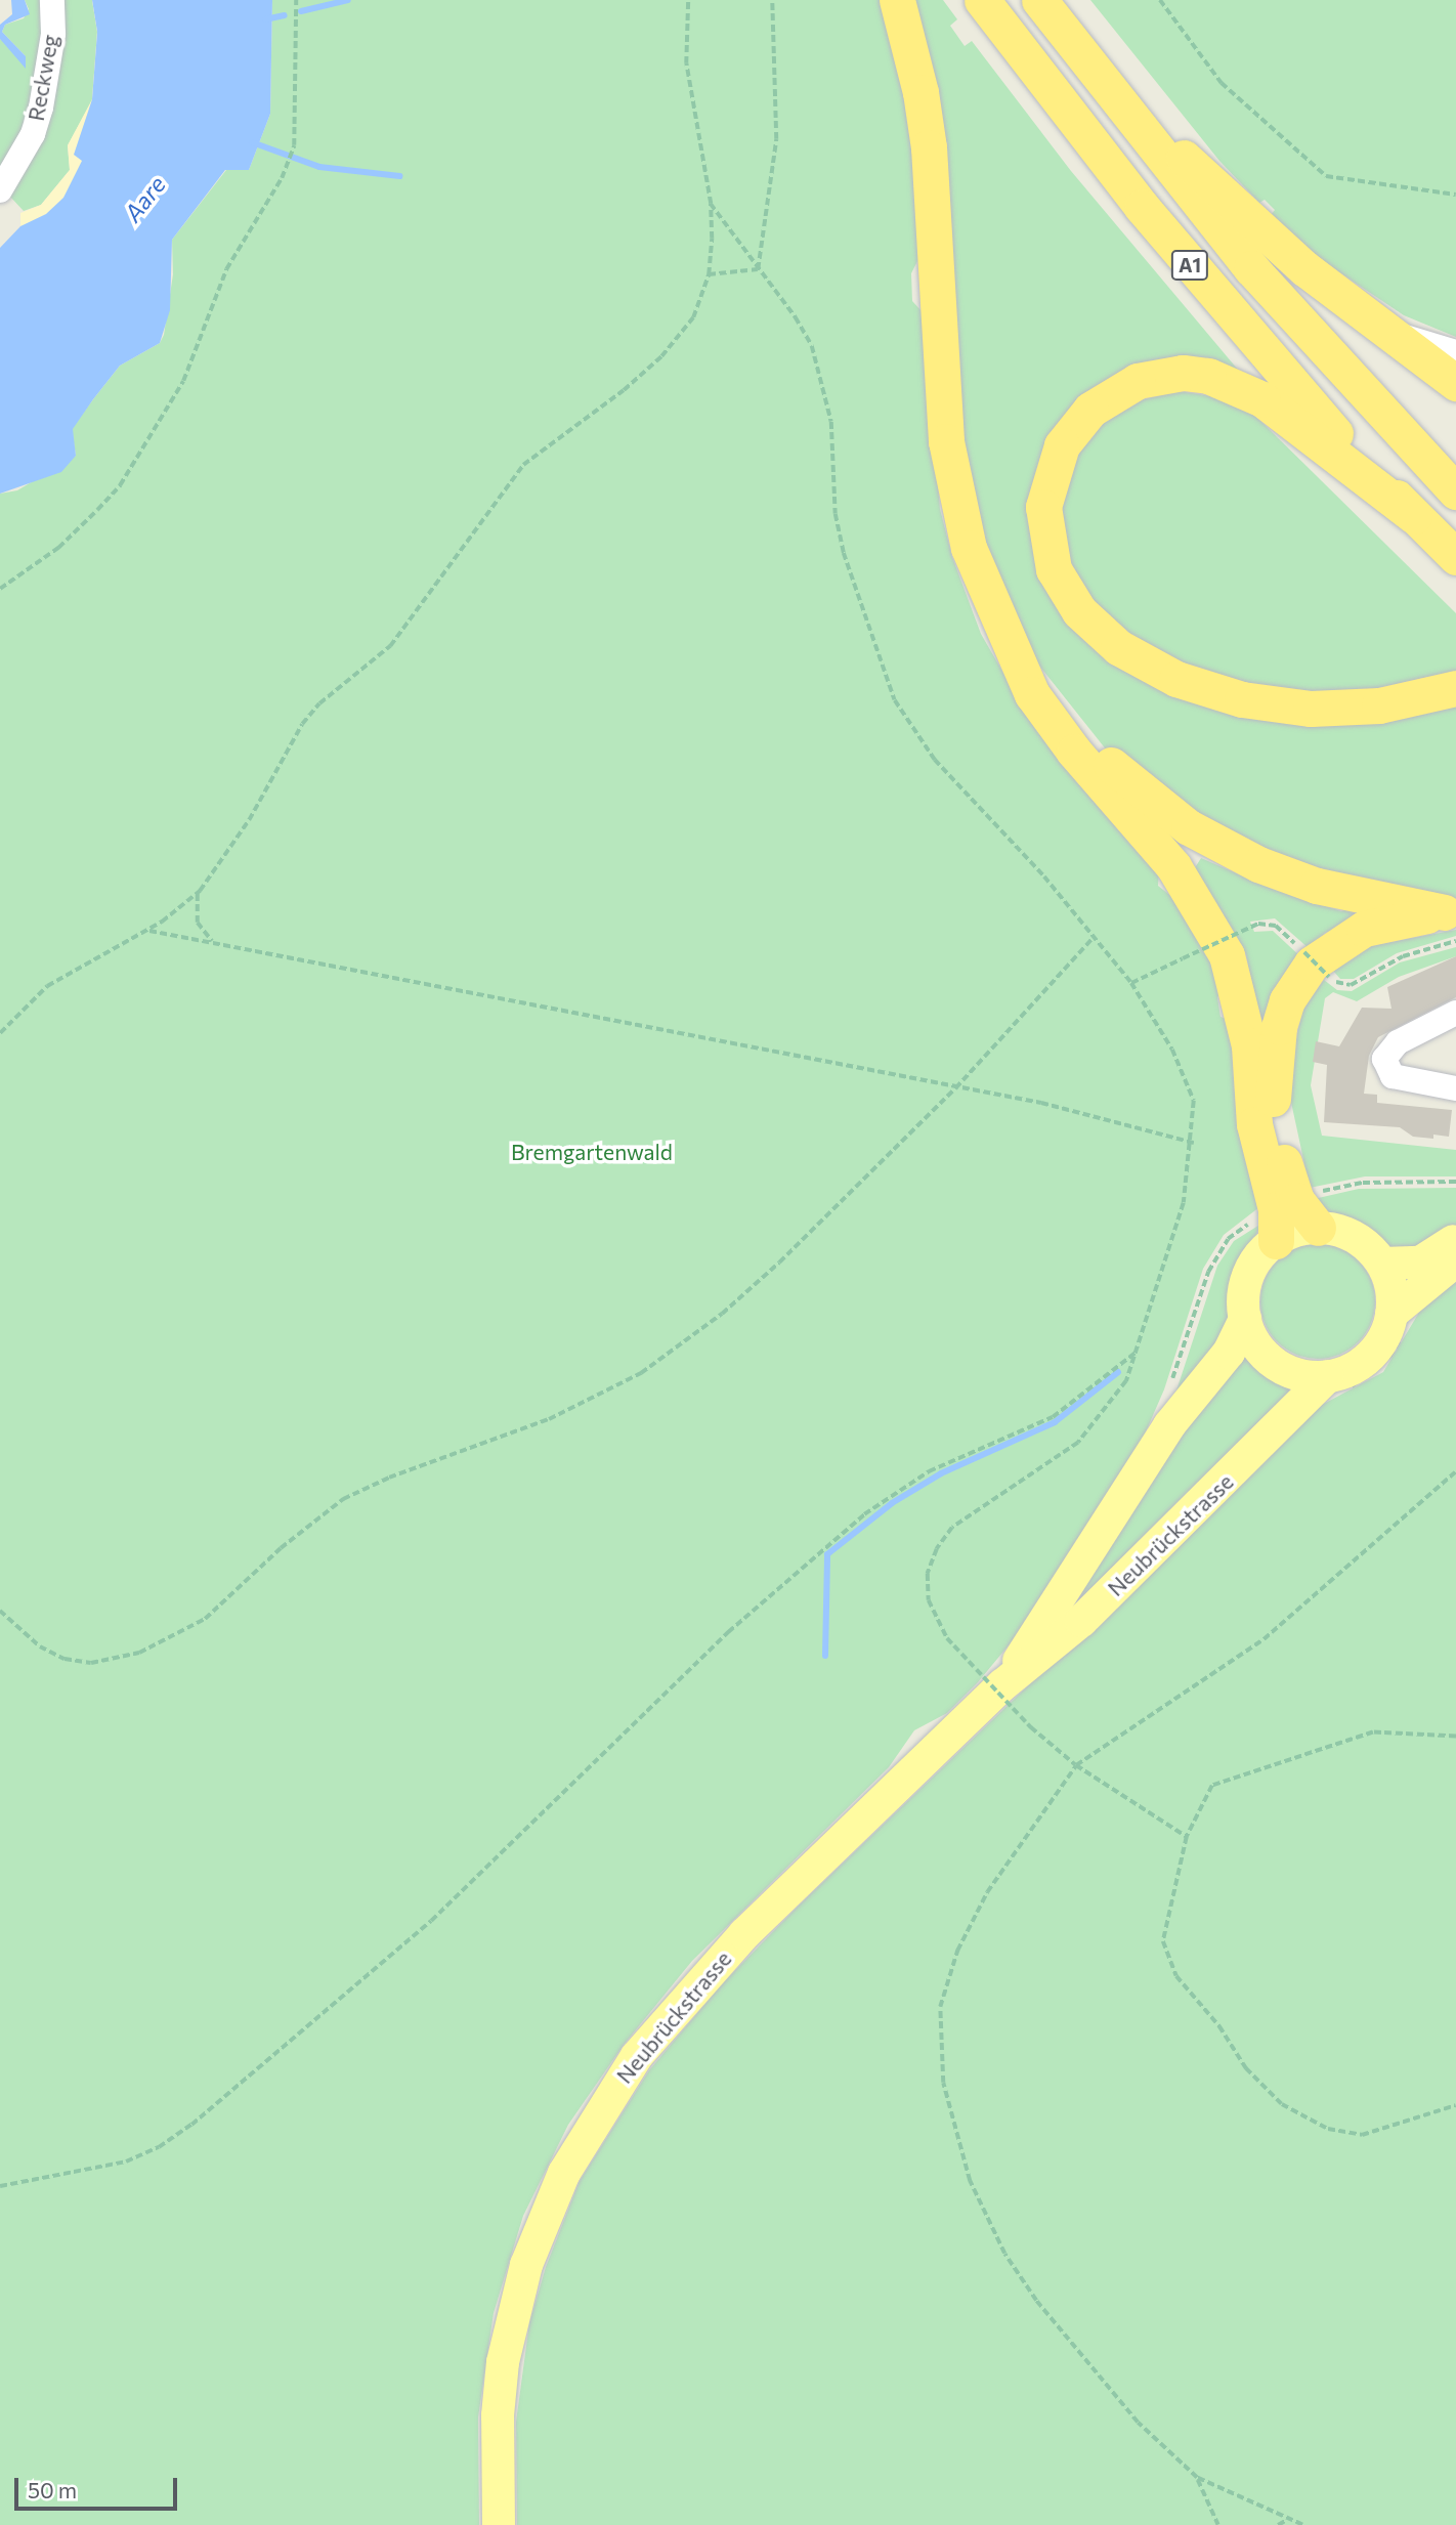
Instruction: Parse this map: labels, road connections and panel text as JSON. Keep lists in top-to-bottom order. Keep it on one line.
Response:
{"streets":{"highway":["A1"],"main road":["Neubrückstrasse"],"lane":["Reckweg"]},"water":["Aare"],"parks":["Bremgartenwald"],"scale_bar":"50 m"}
